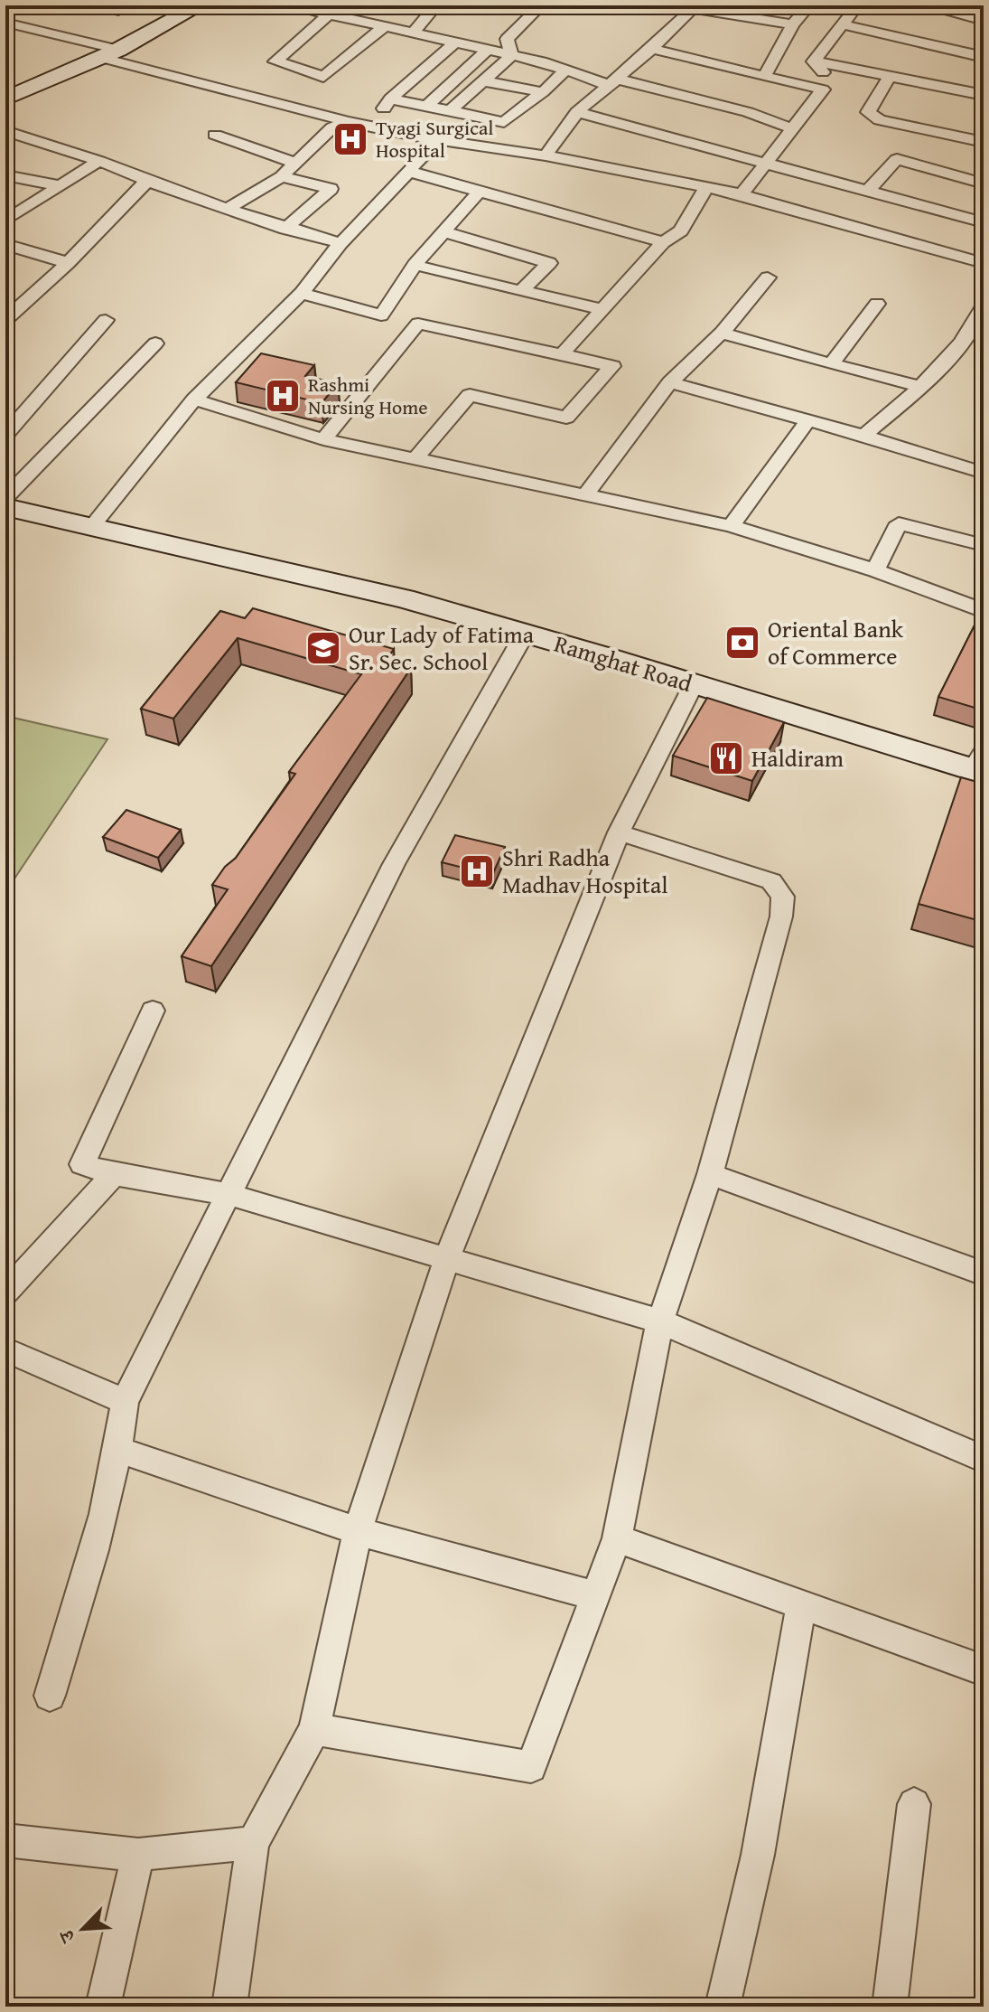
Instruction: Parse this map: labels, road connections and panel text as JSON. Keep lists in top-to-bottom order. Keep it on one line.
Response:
{"streets":{"main road":["Ramghat Road"]},"places":{"hospital":["Tyagi Surgical Hospital","Rashmi Nursing Home","Shri Radha Madhav Hospital"],"bank":["Oriental Bank of Commerce"],"school or university":["Our Lady of Fatima Sr. Sec. School"],"restaurant":["Haldiram"]},"north":"bottom left"}
